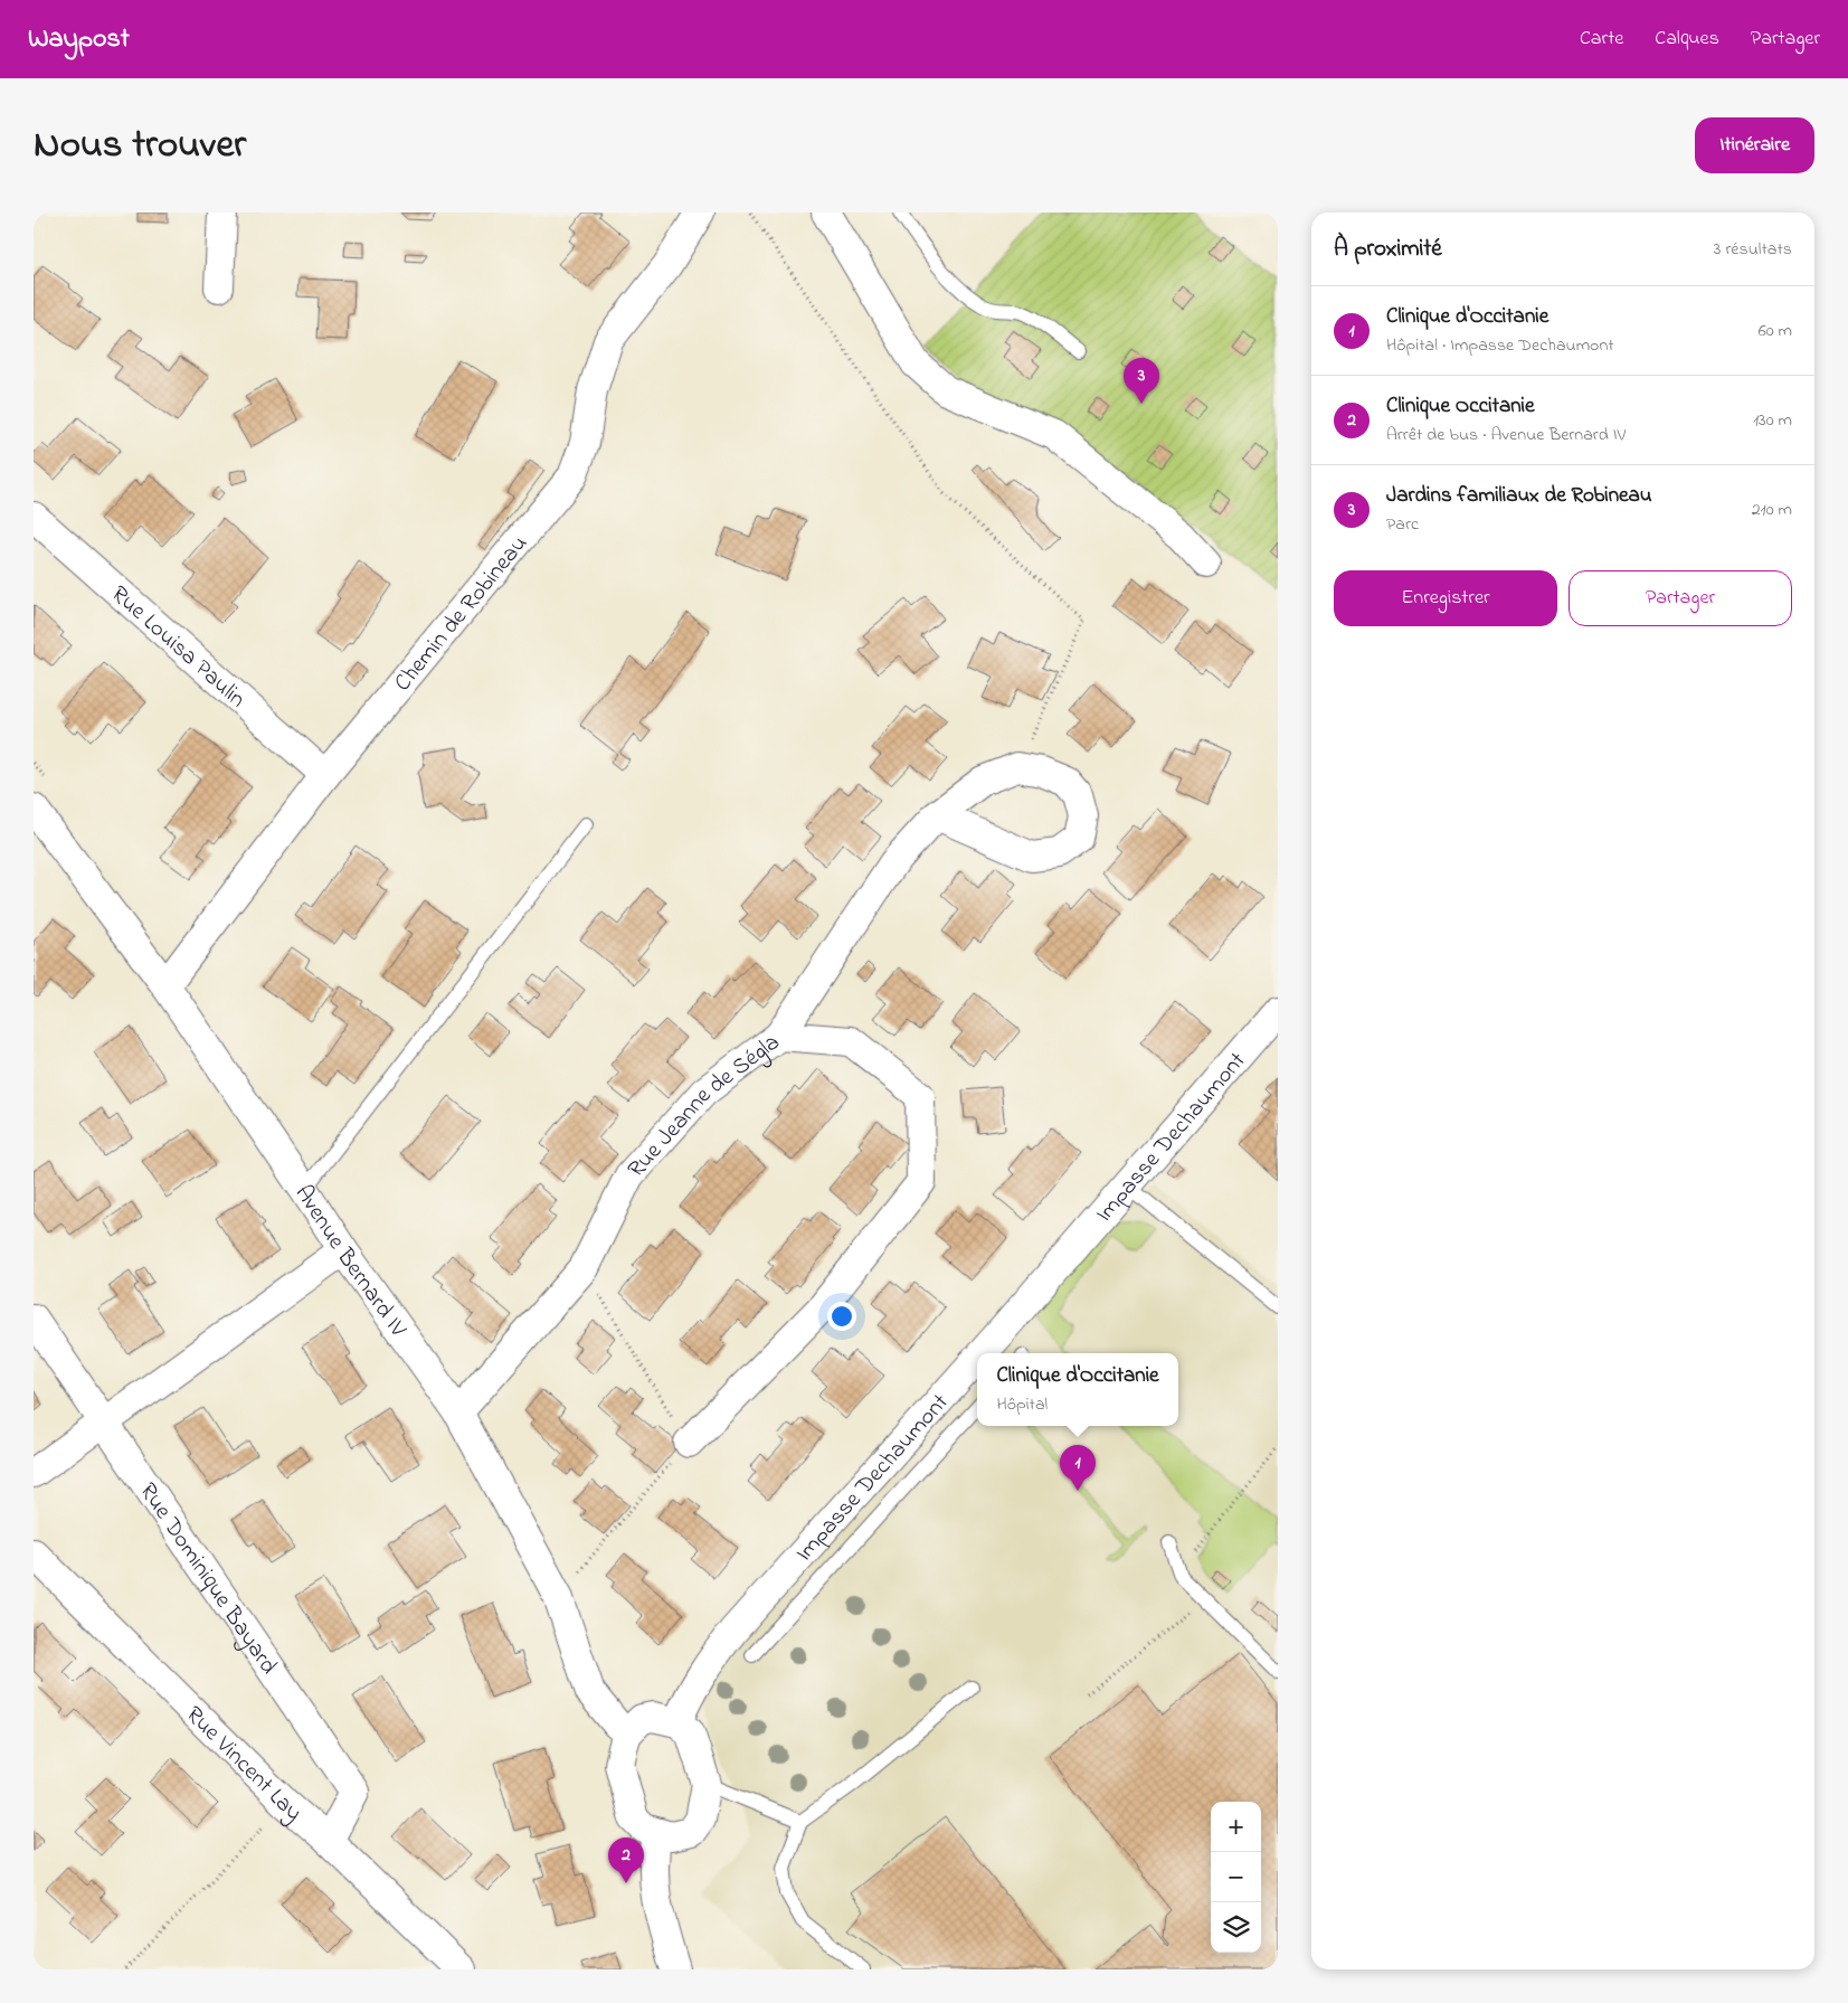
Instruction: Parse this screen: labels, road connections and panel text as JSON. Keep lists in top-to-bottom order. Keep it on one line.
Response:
{"streets":{"street":["Chemin de Robineau","Rue Louisa Paulin","Rue Jeanne de Ségla","Impasse Dechaumont","Avenue Bernard IV","Rue Dominique Bayard","Rue Vincent Lay"]},"crossings":[["Chemin de Robineau","Rue Louisa Paulin"],["Chemin de Robineau","Avenue Bernard IV"],["Rue Jeanne de Ségla","Avenue Bernard IV"],["Impasse Dechaumont","Avenue Bernard IV"],["Rue Dominique Bayard","Rue Vincent Lay"]],"page":{"header":"Waypost","nav":["Carte","Calques","Partager"],"title":"Nous trouver","buttons":["Itinéraire",["Enregistrer","Partager"]],"heading":["À proximité","3 résultats"],"list":[{"mark":"1","name":"Clinique d'Occitanie","note":"Hôpital · Impasse Dechaumont","value":"60 m"},{"mark":"2","name":"Clinique Occitanie","note":"Arrêt de bus · Avenue Bernard IV","value":"130 m"},{"mark":"3","name":"Jardins familiaux de Robineau","note":"Parc","value":"210 m"}],"pins":["3","1","2"],"popup":["Clinique d'Occitanie","Hôpital"],"map_buttons":["+","−"]}}
